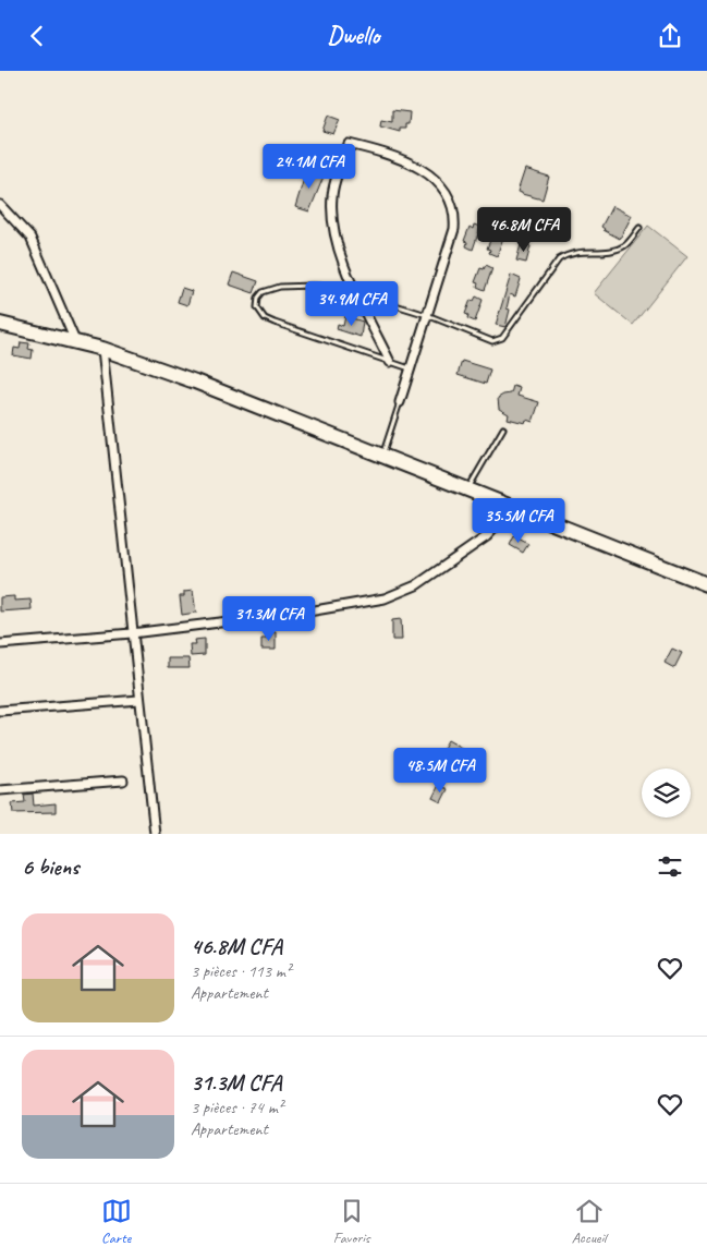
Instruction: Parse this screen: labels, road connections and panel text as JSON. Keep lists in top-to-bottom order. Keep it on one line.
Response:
{"page":{"header":"Dwello","price":["24.1M CFA","46.8M CFA","34.9M CFA","35.5M CFA","31.3M CFA","48.5M CFA"],"heading":"6 biens","list":[{"name":"46.8M CFA","note":"3 pièces · 113 m² · Appartement"},{"name":"31.3M CFA","note":"3 pièces · 74 m² · Appartement"}],"tabs":["Carte","Favoris","Accueil"]}}
